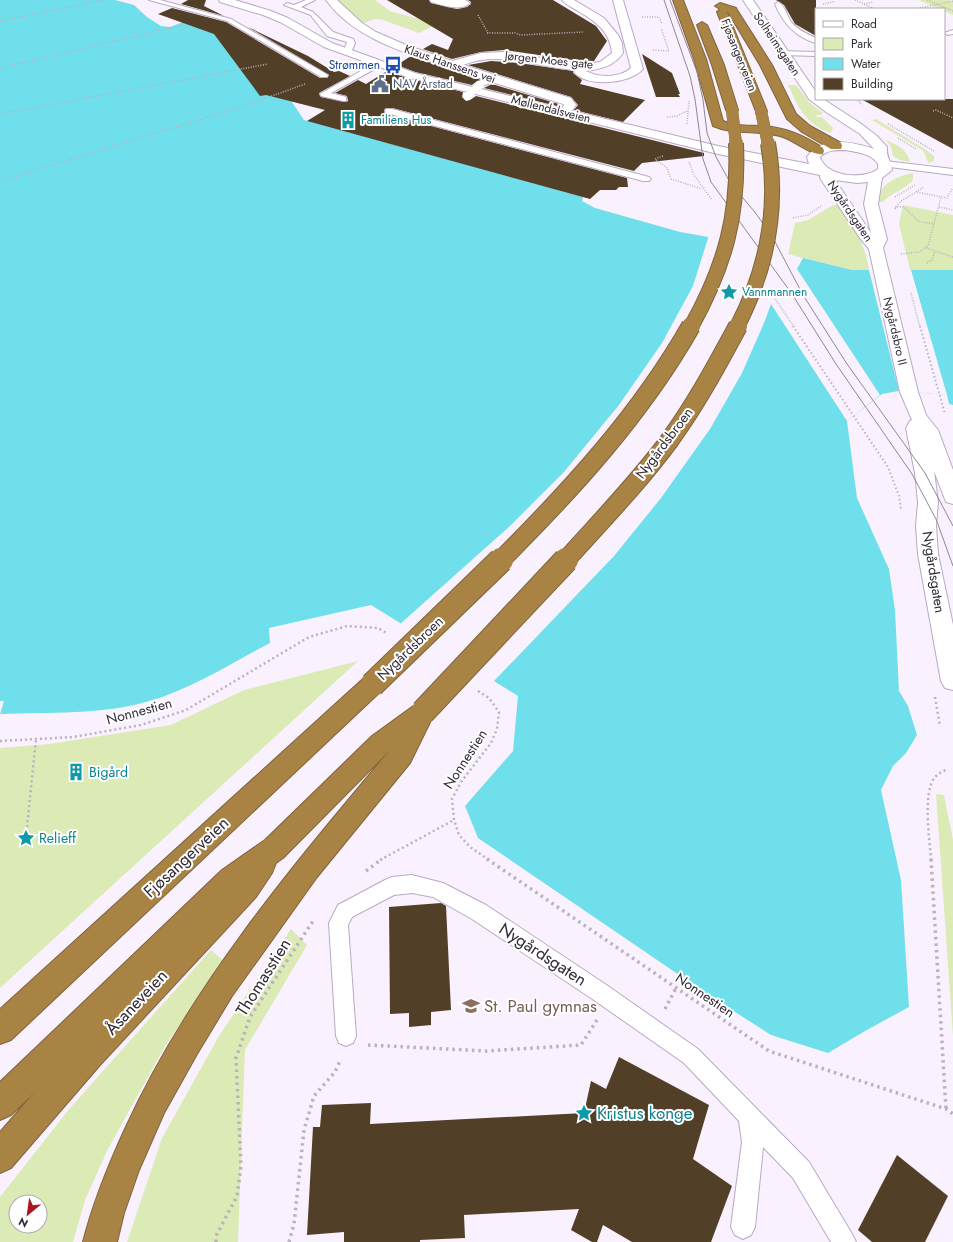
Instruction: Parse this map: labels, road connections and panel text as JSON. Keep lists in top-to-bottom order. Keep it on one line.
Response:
{"streets":{"highway":["Fjøsangerveien","Nygårdsbroen","Åsaneveien"],"street":["Solheimsgaten","Jørgen Moes gate","Klaus Hanssens vei","Møllendalsveien","Nygårdsgaten","Nygårdsbro II"],"path":["Nonnestien","Thomasstien"]},"crossings":[["Fjøsangerveien","Nygårdsbroen"],["Jørgen Moes gate","Klaus Hanssens vei"],["Klaus Hanssens vei","Møllendalsveien"],["Møllendalsveien","Nygårdsgaten"],["Nygårdsgaten","Nygårdsbro II"]],"places":{"bus stop":["Strømmen"],"public building":["NAV Årstad"],"building":["Familiens Hus","Bigård"],"place":["Vannmannen","Relieff","Kristus konge"],"school or university":["St. Paul gymnas"]},"legend":["Road","Park","Water","Building"],"north":"bottom left"}
